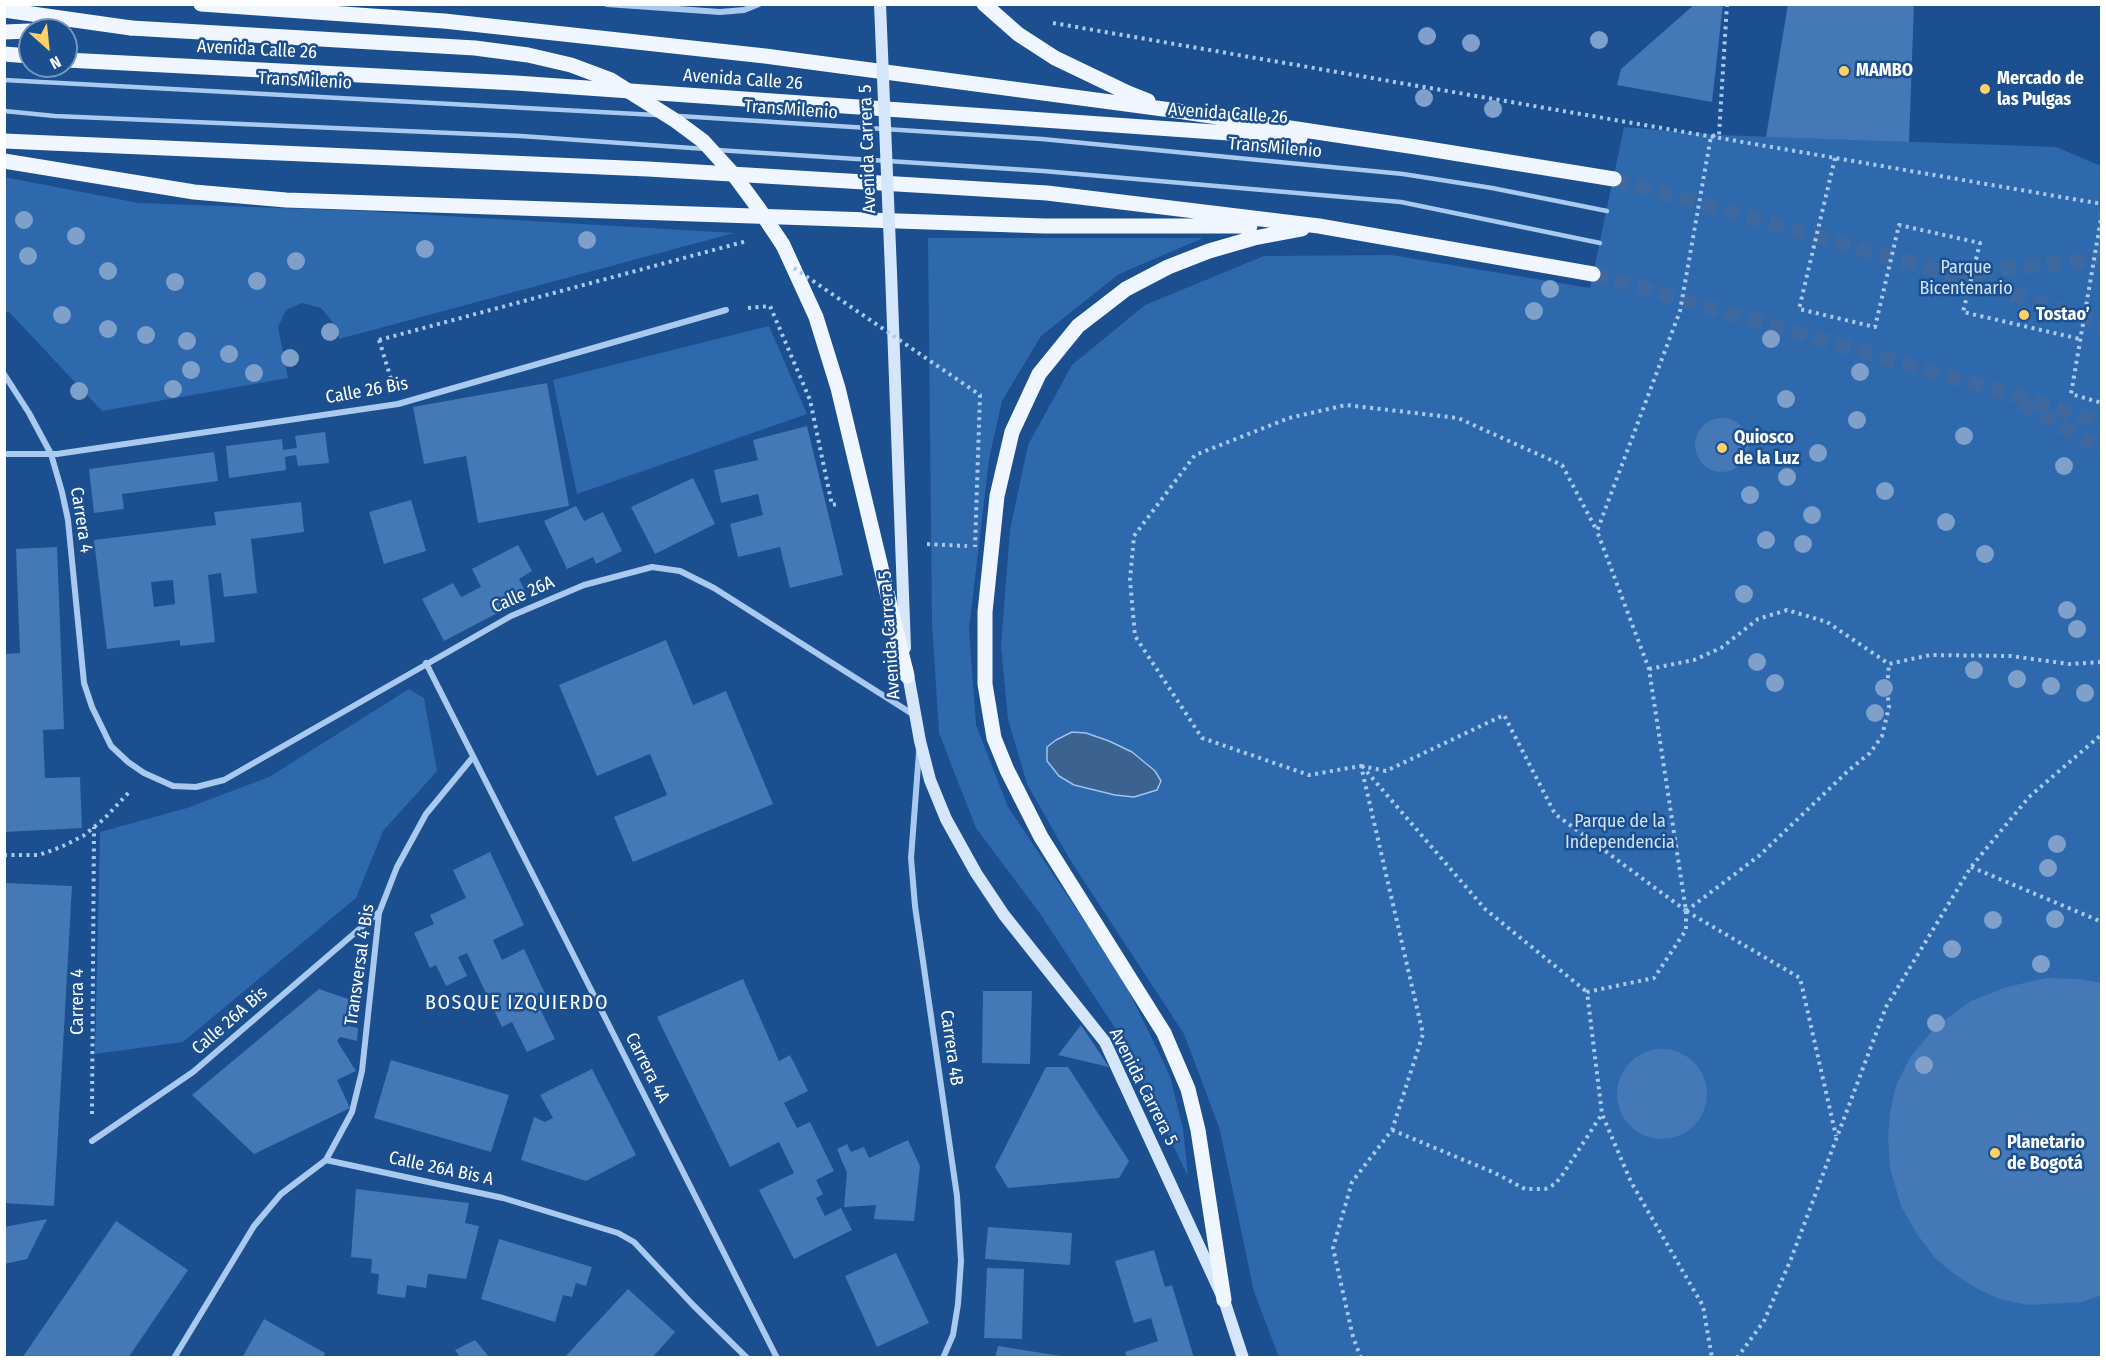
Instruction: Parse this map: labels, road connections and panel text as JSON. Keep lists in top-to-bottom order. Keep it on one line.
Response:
{"streets":{"main road":["Avenida Calle 26","Avenida Carrera 5"],"street":["Calle 26 Bis","Carrera 4","Calle 26A","Transversal 4 Bis","Calle 26A Bis","Carrera 4B","Carrera 4A","Calle 26A Bis A"],"lane":["TransMilenio"]},"crossings":[["Avenida Carrera 5","Calle 26A"],["Avenida Carrera 5","Carrera 4B"],["Calle 26 Bis","Carrera 4"],["Carrera 4","Calle 26A"],["Carrera 4","Calle 26A Bis"],["Calle 26A","Carrera 4A"],["Transversal 4 Bis","Calle 26A Bis"],["Transversal 4 Bis","Carrera 4A"],["Transversal 4 Bis","Calle 26A Bis A"]],"districts":["BOSQUE IZQUIERDO"],"parks":["Parque Bicentenario","Parque de la Independencia"],"places":["MAMBO","Mercado de las Pulgas","Tostao’","Quiosco de la Luz","Planetario de Bogotá"],"north":"bottom right"}
